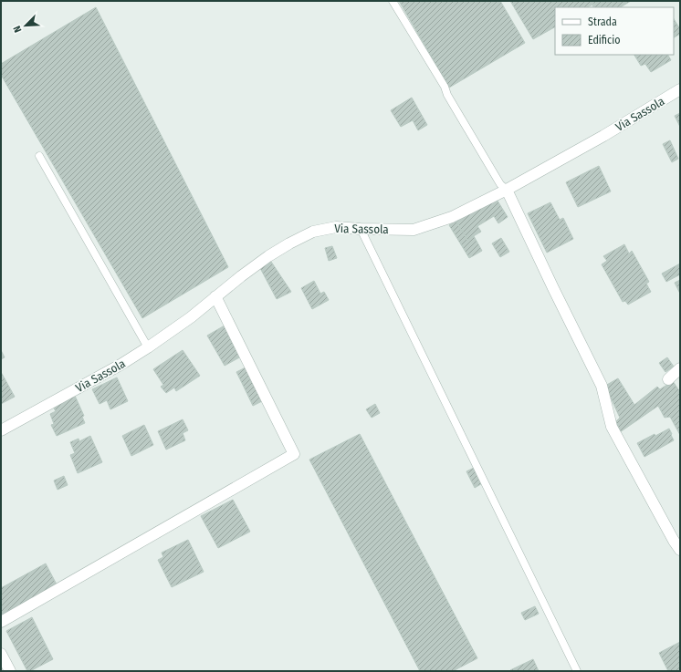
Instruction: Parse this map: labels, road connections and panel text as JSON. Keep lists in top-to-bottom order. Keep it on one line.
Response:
{"streets":{"street":["Via Sassola"]},"legend":["Strada","Edificio"],"north":"bottom left"}
